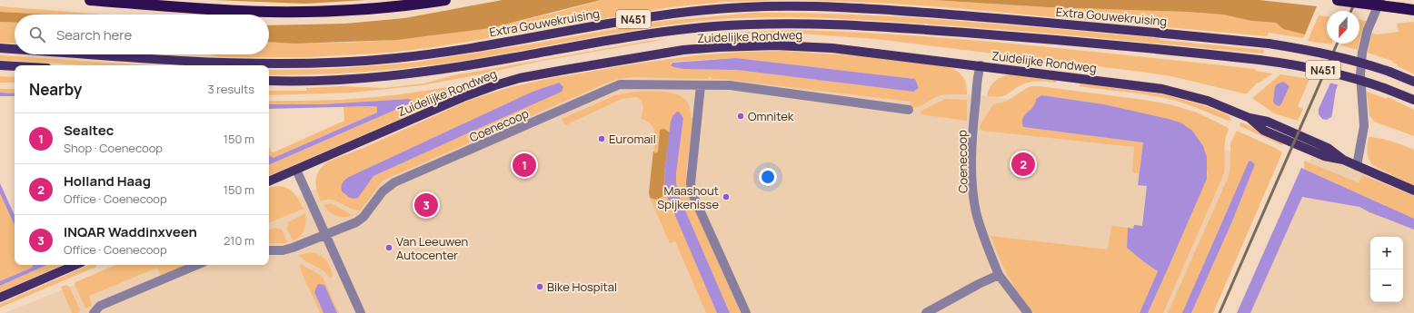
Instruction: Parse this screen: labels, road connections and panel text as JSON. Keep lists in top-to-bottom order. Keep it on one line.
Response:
{"streets":{"main road":["Extra Gouwekruising","N451","Zuidelijke Rondweg"],"street":["Coenecoop"]},"crossings":[["Zuidelijke Rondweg","Coenecoop"]],"places":["Omnitek","Euromail","Maashout Spijkenisse","Van Leeuwen Autocenter","Bike Hospital"],"north":"bottom","page":{"search":"Search here","heading":["Nearby","3 results"],"list":[{"mark":"1","name":"Sealtec","note":"Shop · Coenecoop","value":"150 m"},{"mark":"2","name":"Holland Haag","note":"Office · Coenecoop","value":"150 m"},{"mark":"3","name":"INQAR Waddinxveen","note":"Office · Coenecoop","value":"210 m"}],"pins":["2","1","3"],"map_buttons":["+","−"]}}
